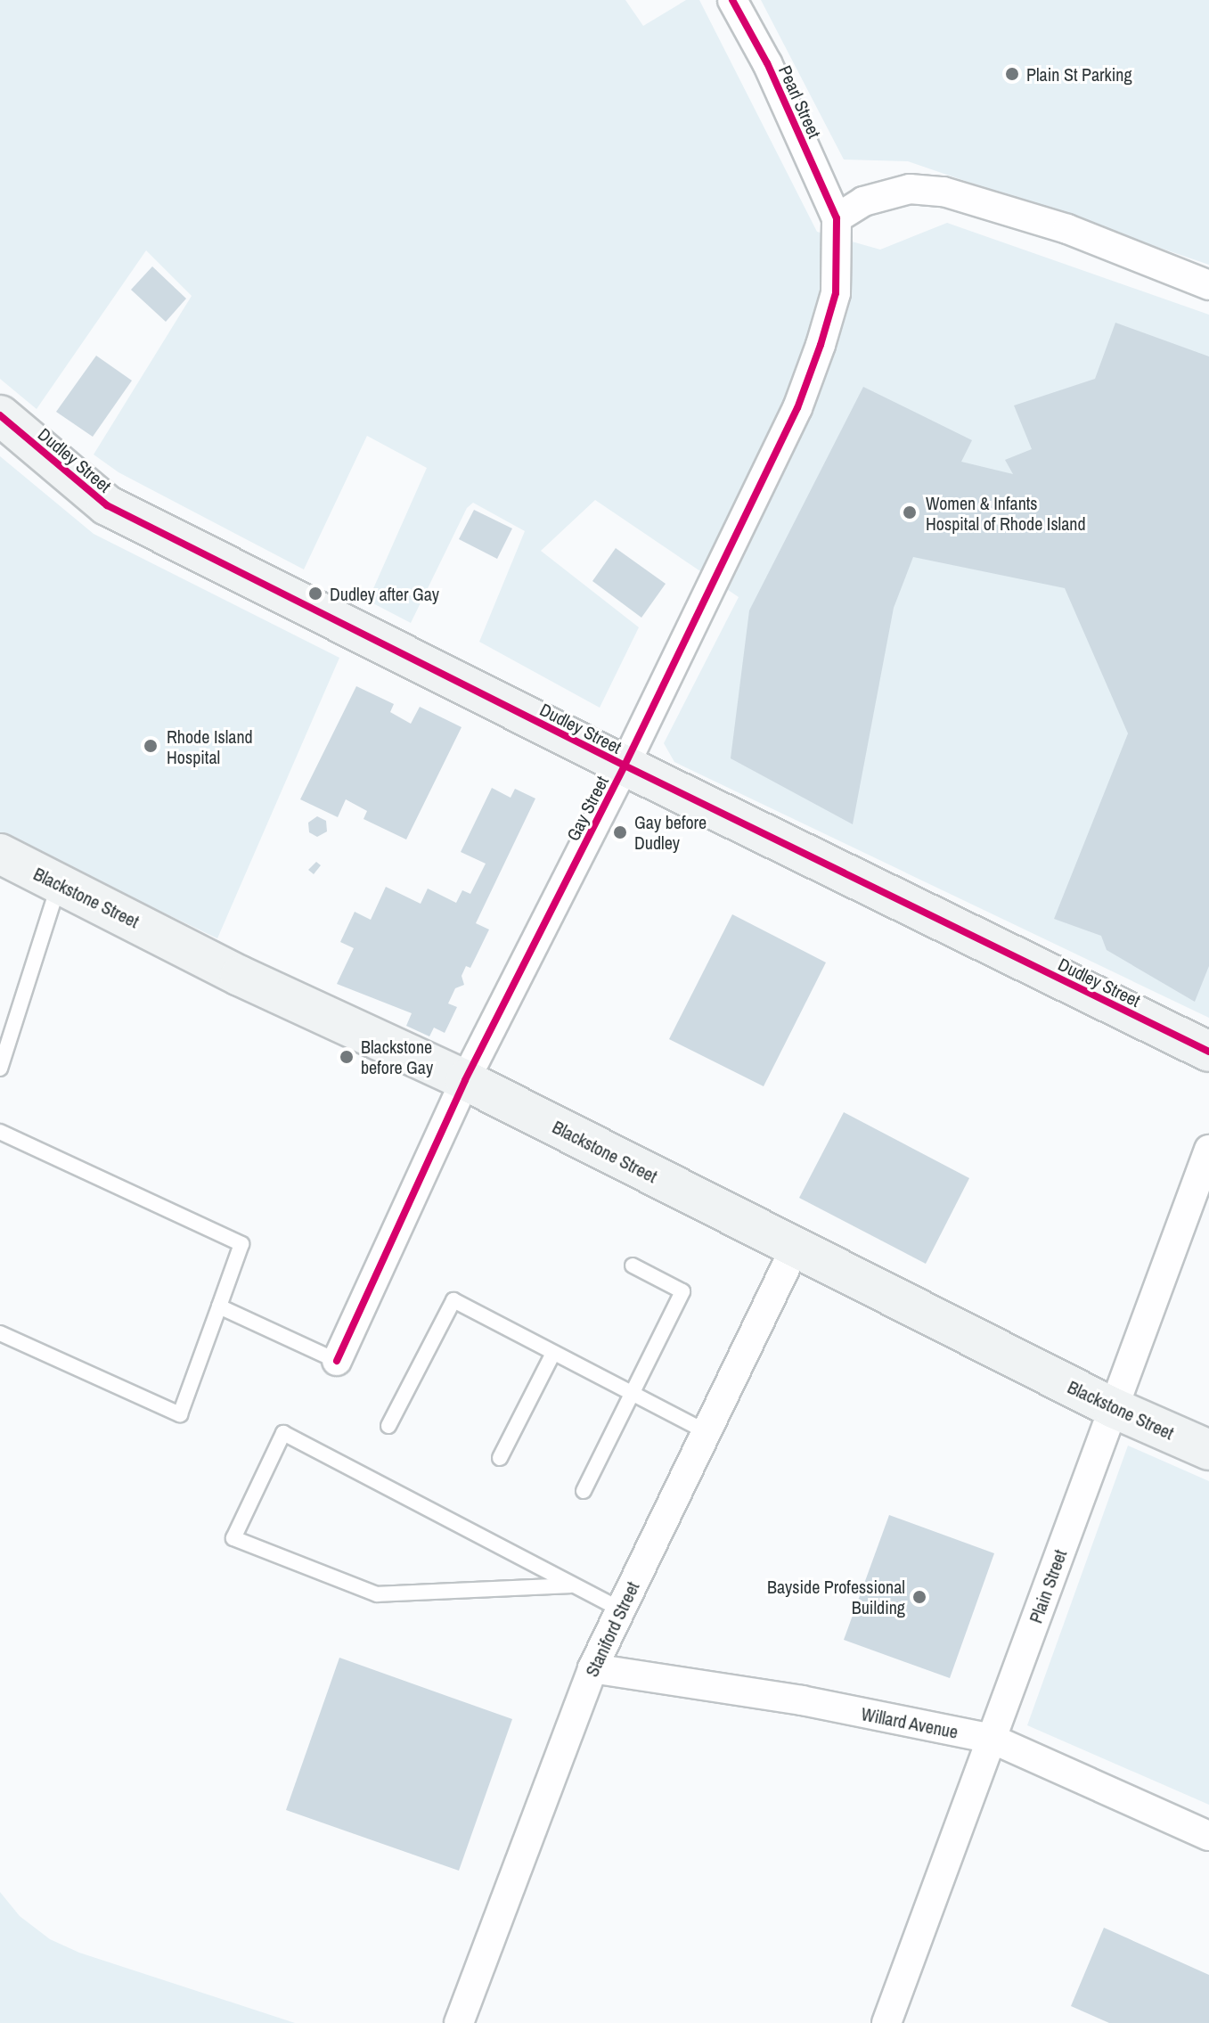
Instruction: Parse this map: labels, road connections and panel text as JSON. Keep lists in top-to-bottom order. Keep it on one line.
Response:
{"streets":{"street":["Pearl Street","Dudley Street","Gay Street","Blackstone Street","Plain Street","Staniford Street","Willard Avenue"]},"crossings":[["Pearl Street","Gay Street"],["Dudley Street","Gay Street"],["Gay Street","Blackstone Street"],["Blackstone Street","Plain Street"],["Blackstone Street","Staniford Street"],["Plain Street","Willard Avenue"],["Staniford Street","Willard Avenue"]],"places":["Plain St Parking","Women & Infants Hospital of Rhode Island","Dudley after Gay","Rhode Island Hospital","Gay before Dudley","Blackstone before Gay","Bayside Professional Building"]}
